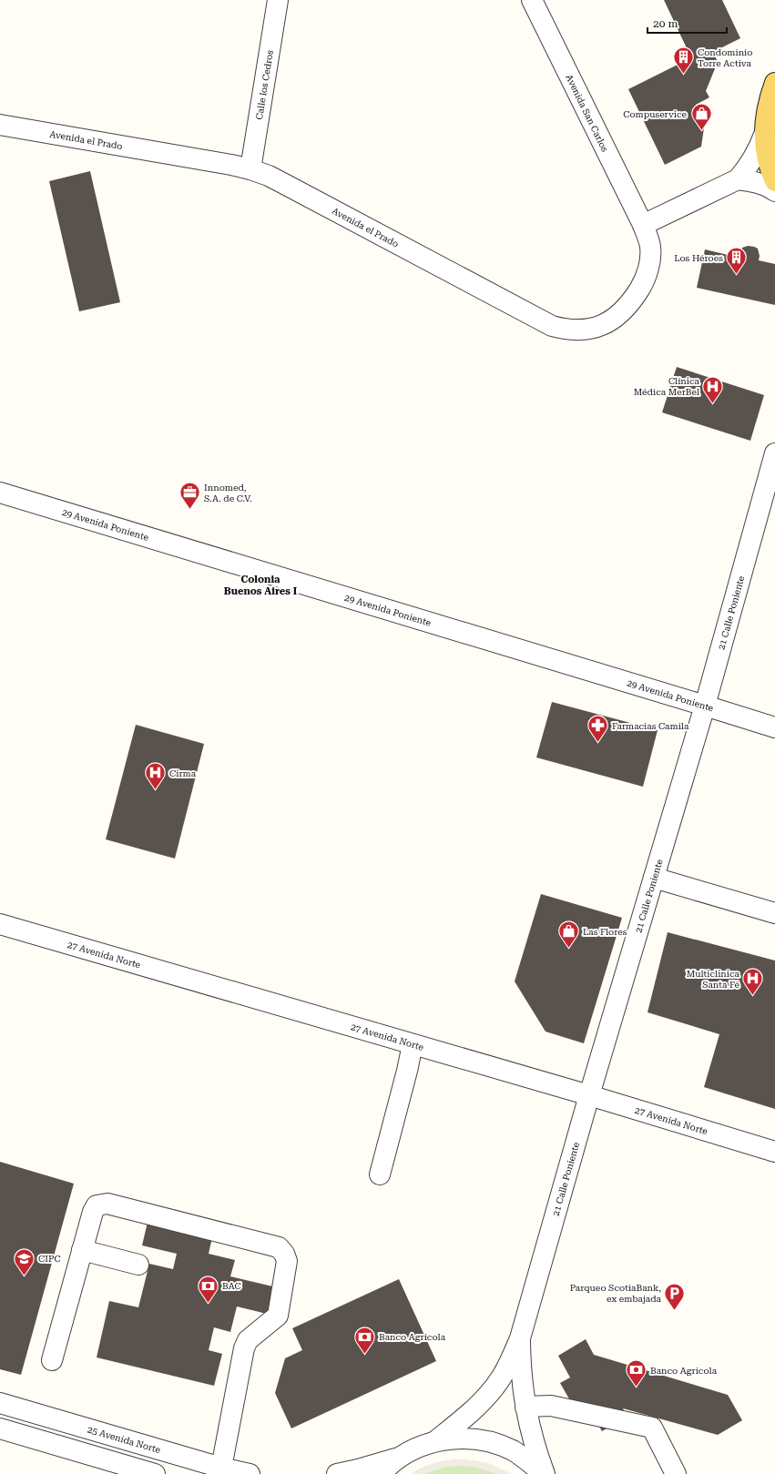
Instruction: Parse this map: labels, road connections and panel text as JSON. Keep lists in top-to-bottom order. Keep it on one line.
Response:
{"streets":{"street":["Calle los Cedros","Avenida San Carlos","Avenida el Prado","29 Avenida Poniente","21 Calle Poniente","27 Avenida Norte","25 Avenida Norte"]},"crossings":[["Calle los Cedros","Avenida el Prado"],["Avenida San Carlos","Avenida el Prado"],["29 Avenida Poniente","21 Calle Poniente"],["21 Calle Poniente","27 Avenida Norte"]],"districts":["Colonia Buenos Aires I"],"places":{"building":["Condominio Torre Activa","Los Héroes"],"shop":["Compuservice","Las Flores"],"hospital":["Clínica Médica MerBel","Cirma","Multiclinica Santa Fé"],"office":["Innomed, S.A. de C.V."],"pharmacy":["Farmacias Camila"],"school or university":["CIPC"],"bank":["BAC","Banco Agrícola","Banco Agricola"],"parking":["Parqueo ScotiaBank, ex embajada"]},"scale_bar":"20 m"}
